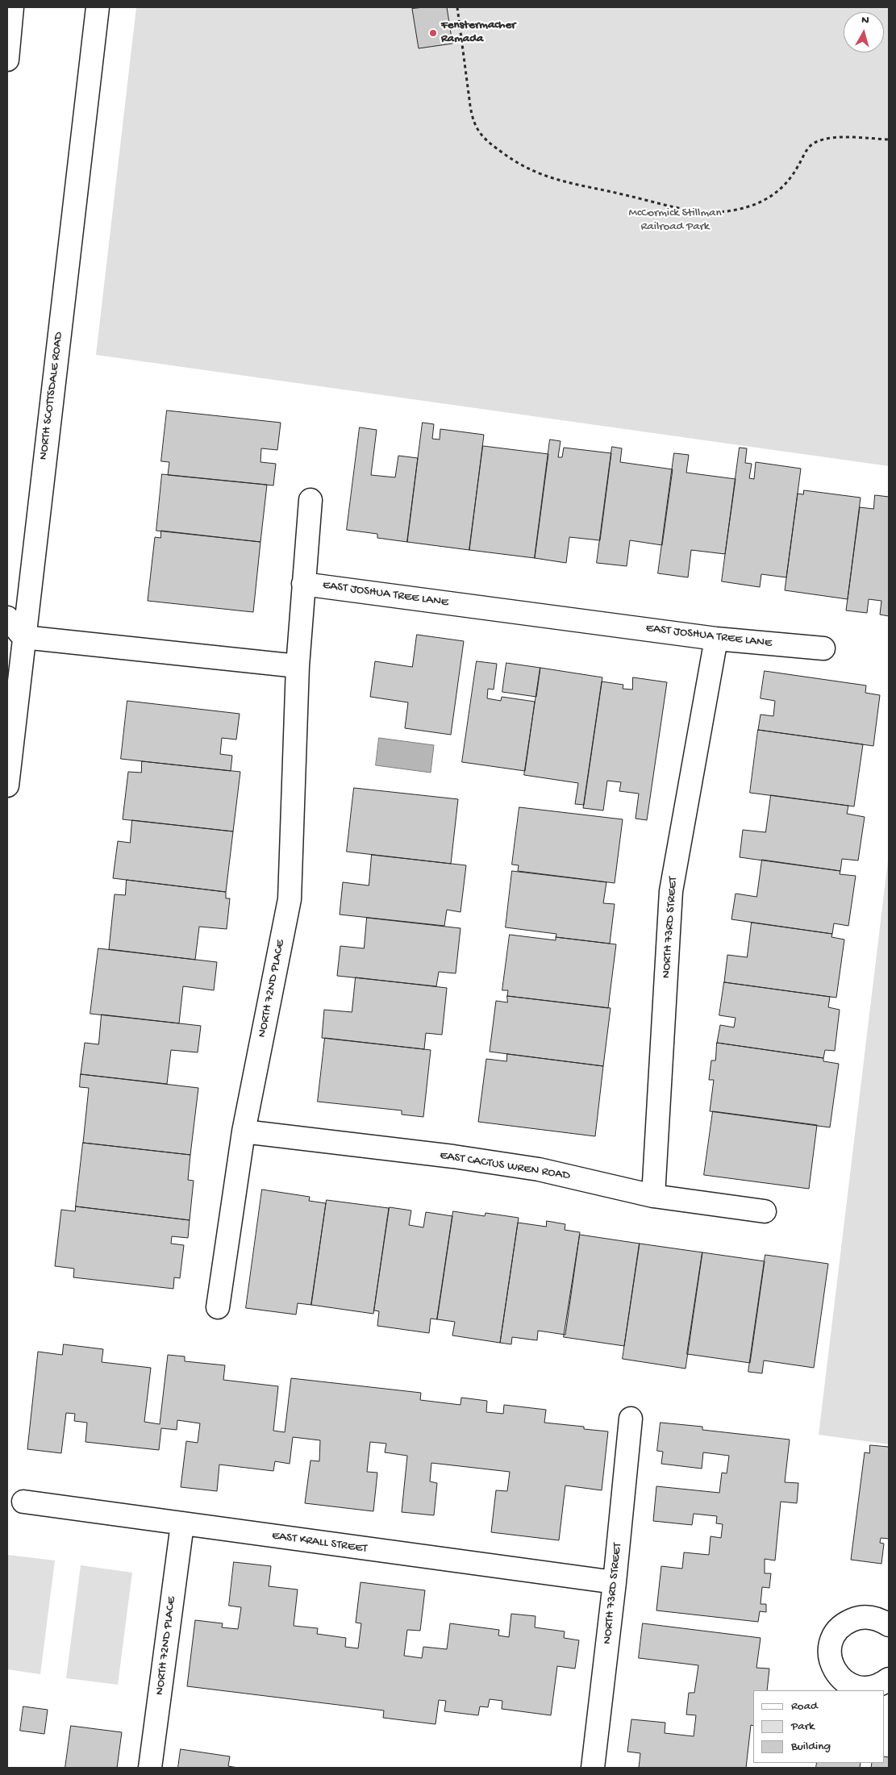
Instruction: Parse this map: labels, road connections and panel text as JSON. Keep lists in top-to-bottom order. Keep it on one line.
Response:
{"streets":{"street":["NORTH SCOTTSDALE ROAD","EAST JOSHUA TREE LANE","NORTH 73RD STREET","NORTH 72ND PLACE","EAST CACTUS WREN ROAD","EAST KRALL STREET"]},"crossings":[["EAST JOSHUA TREE LANE","NORTH 73RD STREET"],["NORTH 73RD STREET","EAST CACTUS WREN ROAD"],["NORTH 73RD STREET","EAST KRALL STREET"],["NORTH 72ND PLACE","EAST CACTUS WREN ROAD"],["NORTH 72ND PLACE","EAST KRALL STREET"]],"parks":["McCormick Stillman Railroad Park"],"places":["Fenstermacher Ramada"],"legend":["Road","Park","Building"],"north":"top"}
